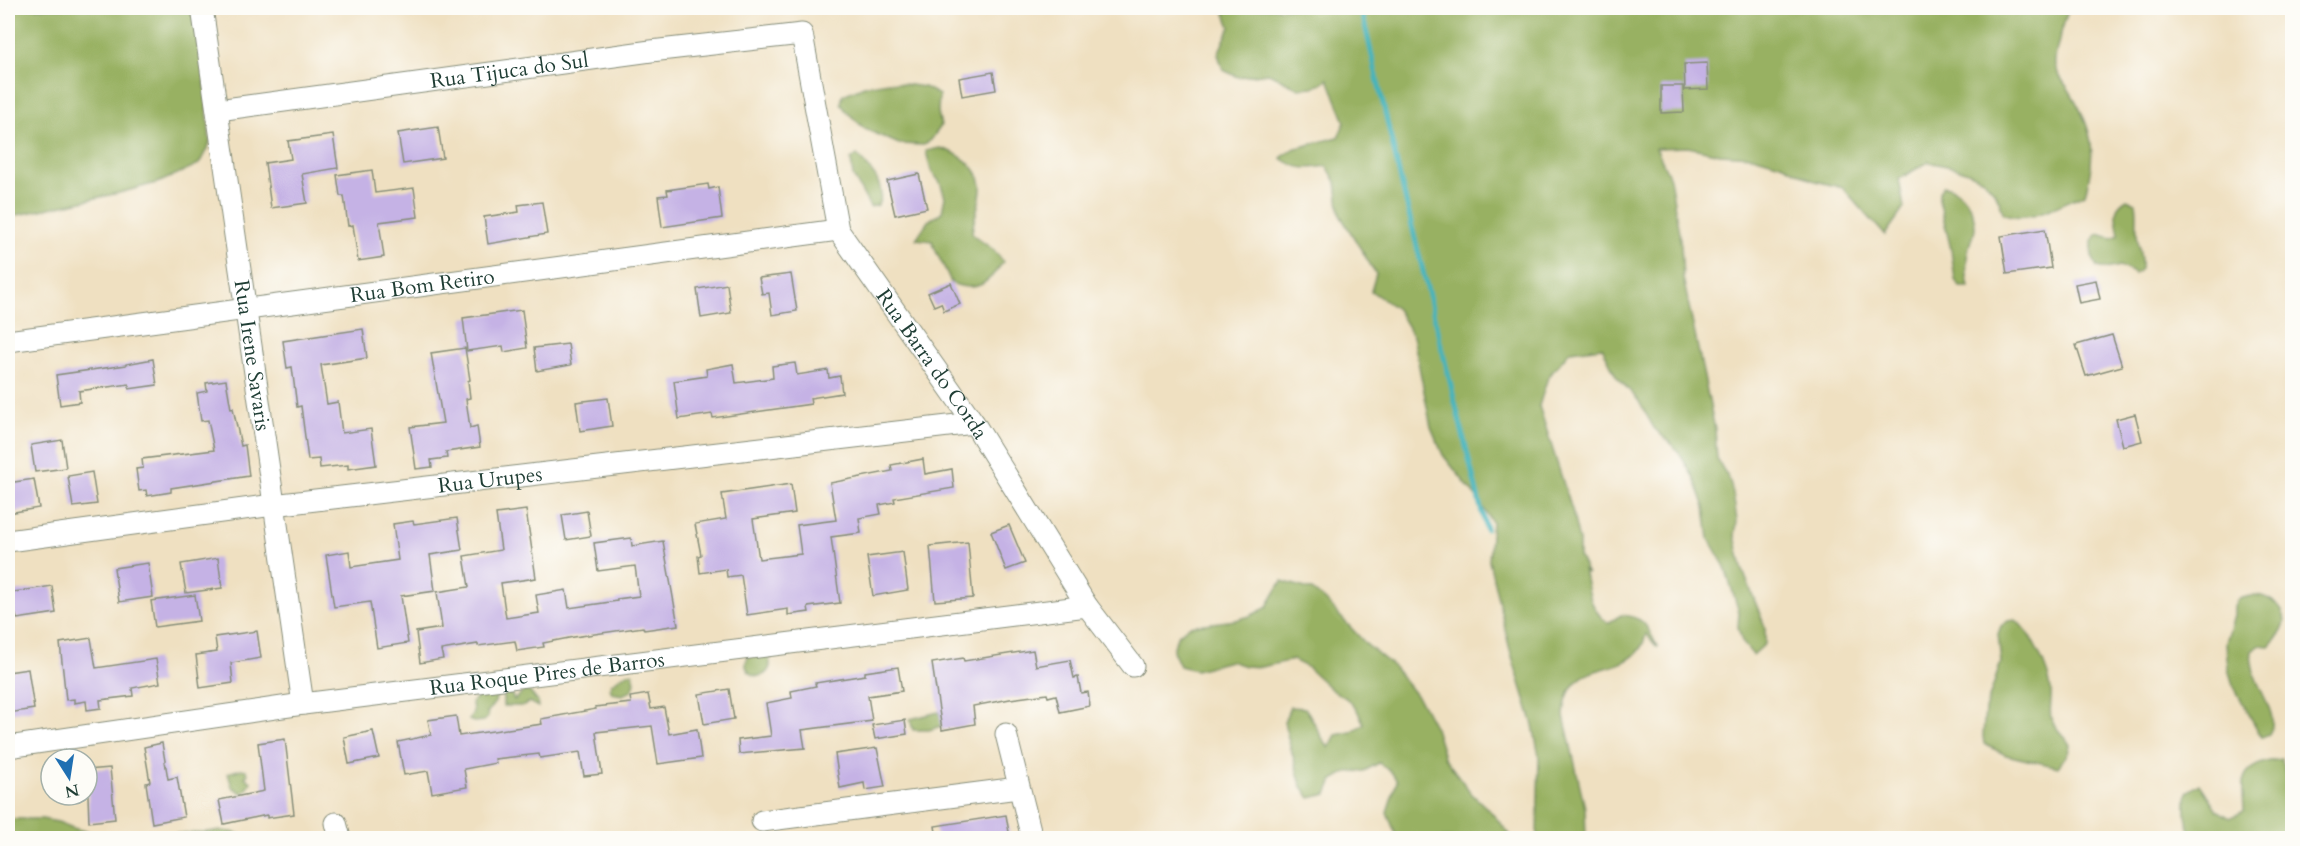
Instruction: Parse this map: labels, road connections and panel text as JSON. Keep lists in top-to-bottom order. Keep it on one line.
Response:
{"streets":{"street":["Rua Tijuca do Sul","Rua Bom Retiro","Rua Irene Savaris","Rua Barra do Corda","Rua Urupes","Rua Roque Pires de Barros"]},"crossings":[["Rua Tijuca do Sul","Rua Irene Savaris"],["Rua Tijuca do Sul","Rua Barra do Corda"],["Rua Bom Retiro","Rua Irene Savaris"],["Rua Bom Retiro","Rua Barra do Corda"],["Rua Irene Savaris","Rua Urupes"],["Rua Irene Savaris","Rua Roque Pires de Barros"],["Rua Barra do Corda","Rua Urupes"],["Rua Barra do Corda","Rua Roque Pires de Barros"]],"north":"bottom"}
